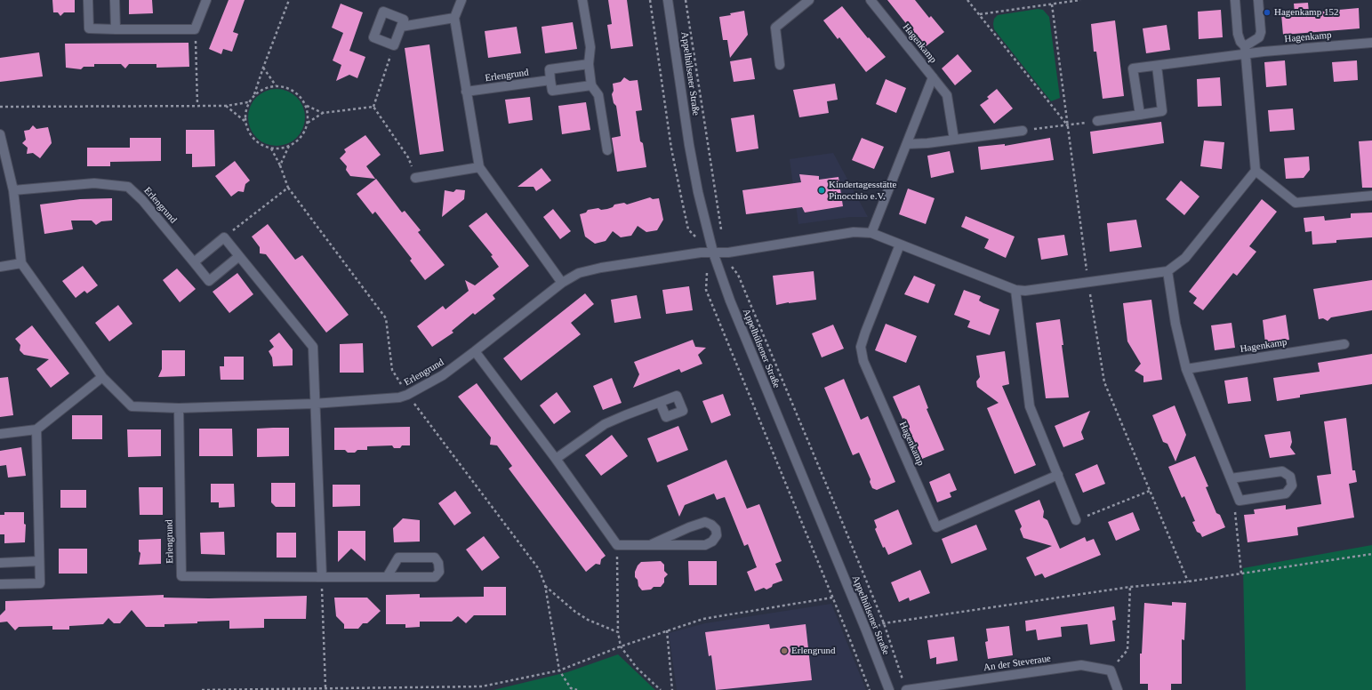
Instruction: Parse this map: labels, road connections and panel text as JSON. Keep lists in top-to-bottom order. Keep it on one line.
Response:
{"streets":{"street":["Hagenkamp","Appelhülsener Straße","Erlengrund","An der Steveraue"]},"crossings":[["Appelhülsener Straße","Erlengrund"]],"places":["Hagenkamp 152","Kindertagesstätte Pinocchio e.V.","Erlengrund"]}
